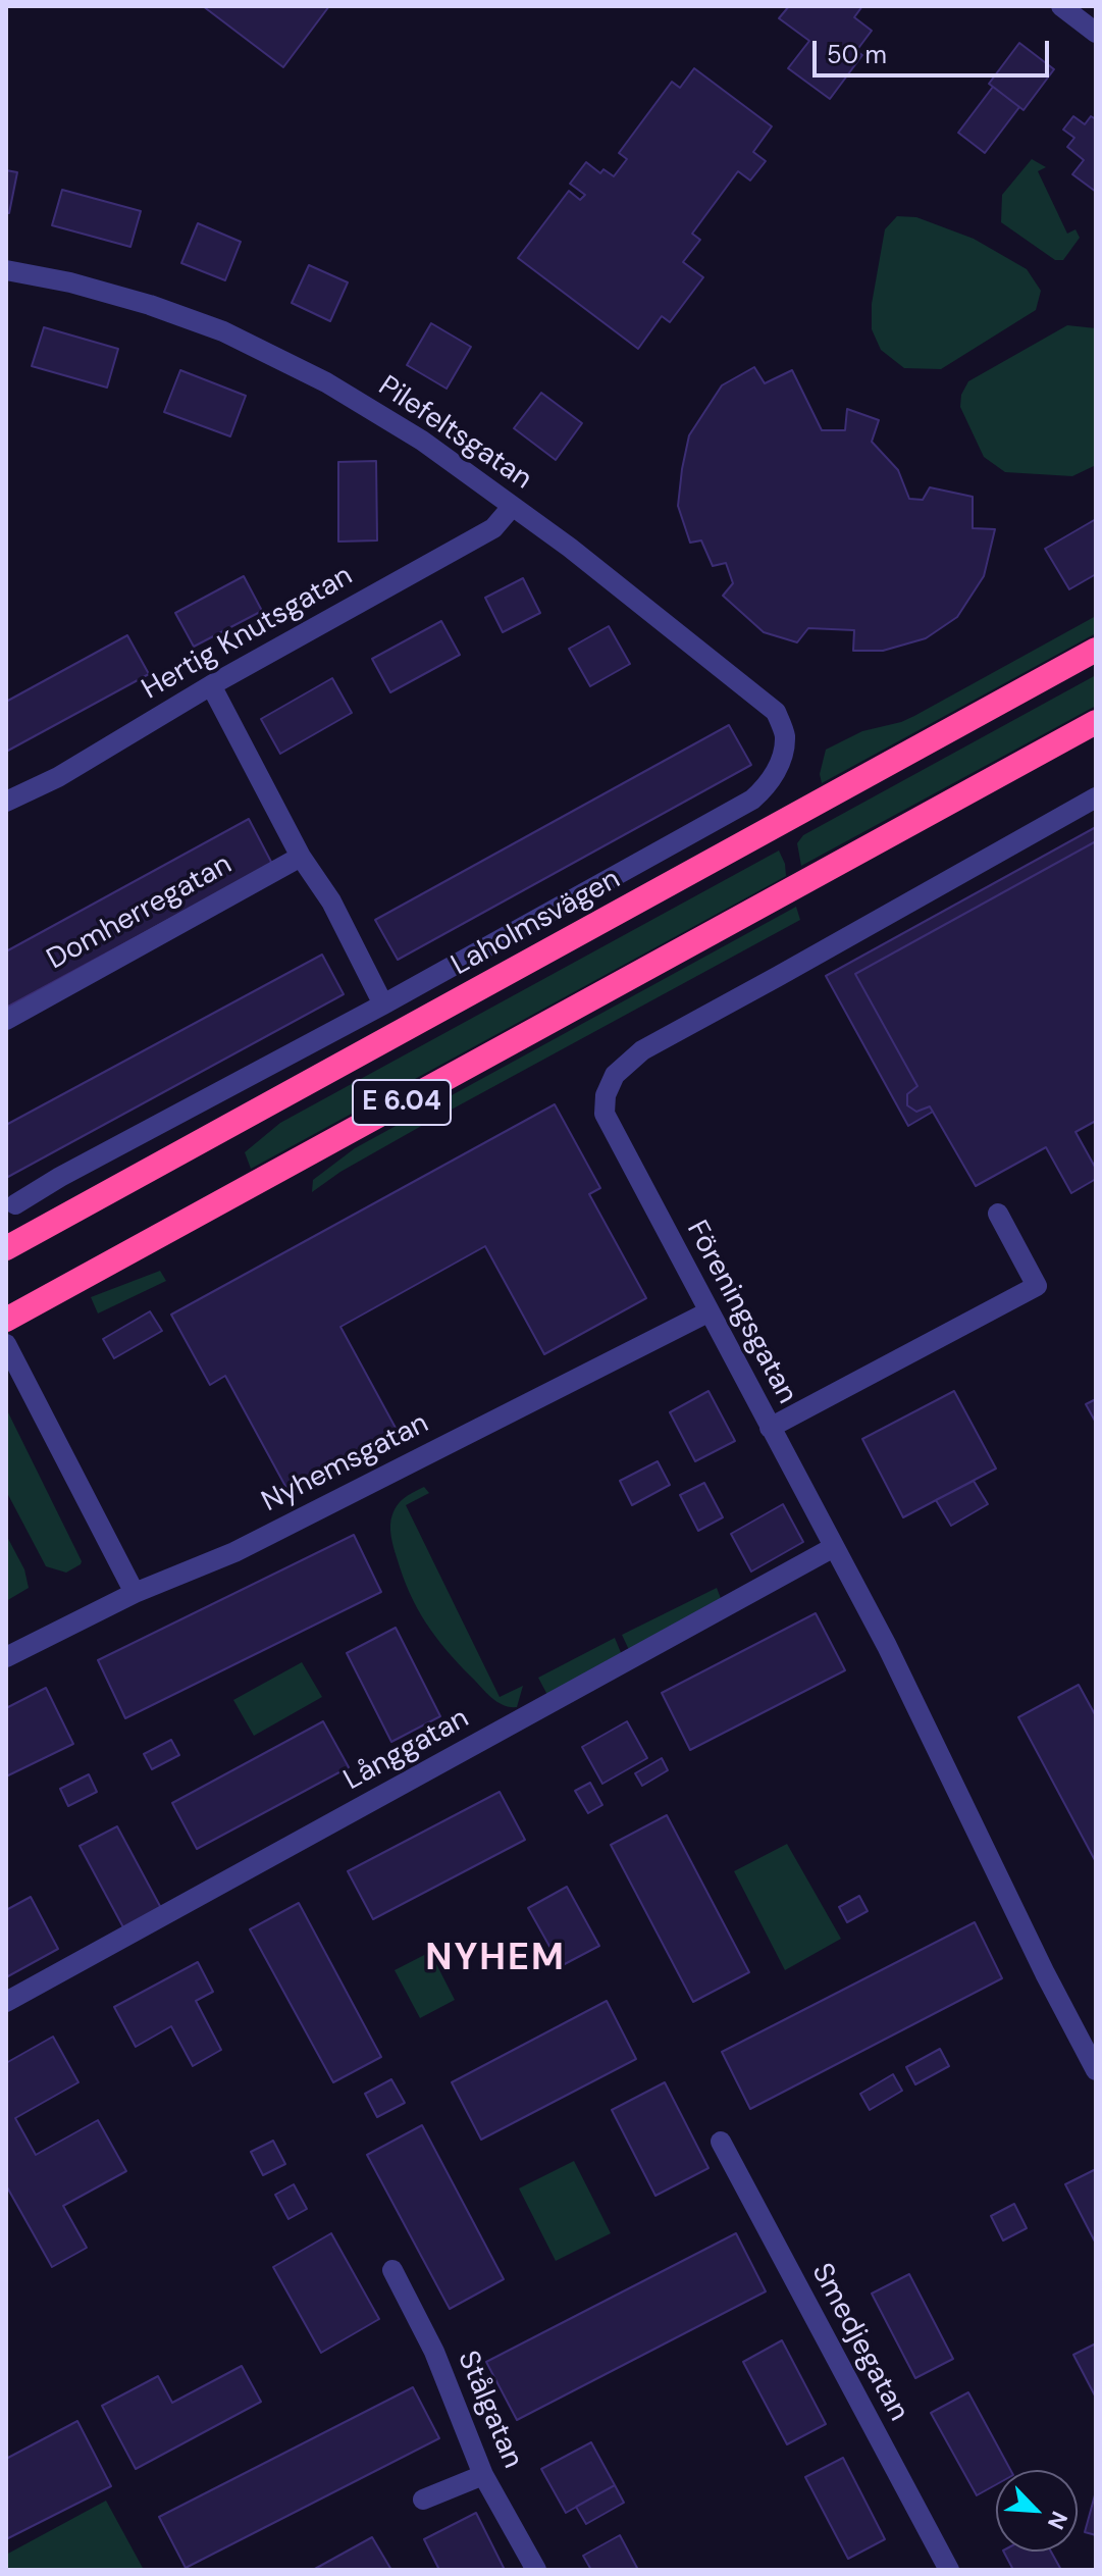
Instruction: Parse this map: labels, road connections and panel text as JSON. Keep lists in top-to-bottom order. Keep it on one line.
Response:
{"streets":{"highway":["Laholmsvägen","E 6.04"],"street":["Pilefeltsgatan","Hertig Knutsgatan","Domherregatan","Föreningsgatan","Nyhemsgatan","Långgatan","Smedjegatan","Stålgatan"]},"crossings":[["Pilefeltsgatan","Hertig Knutsgatan"],["Pilefeltsgatan","Laholmsvägen"],["Föreningsgatan","Nyhemsgatan"],["Föreningsgatan","Långgatan"]],"districts":["NYHEM"],"scale_bar":"50 m","north":"bottom right"}
